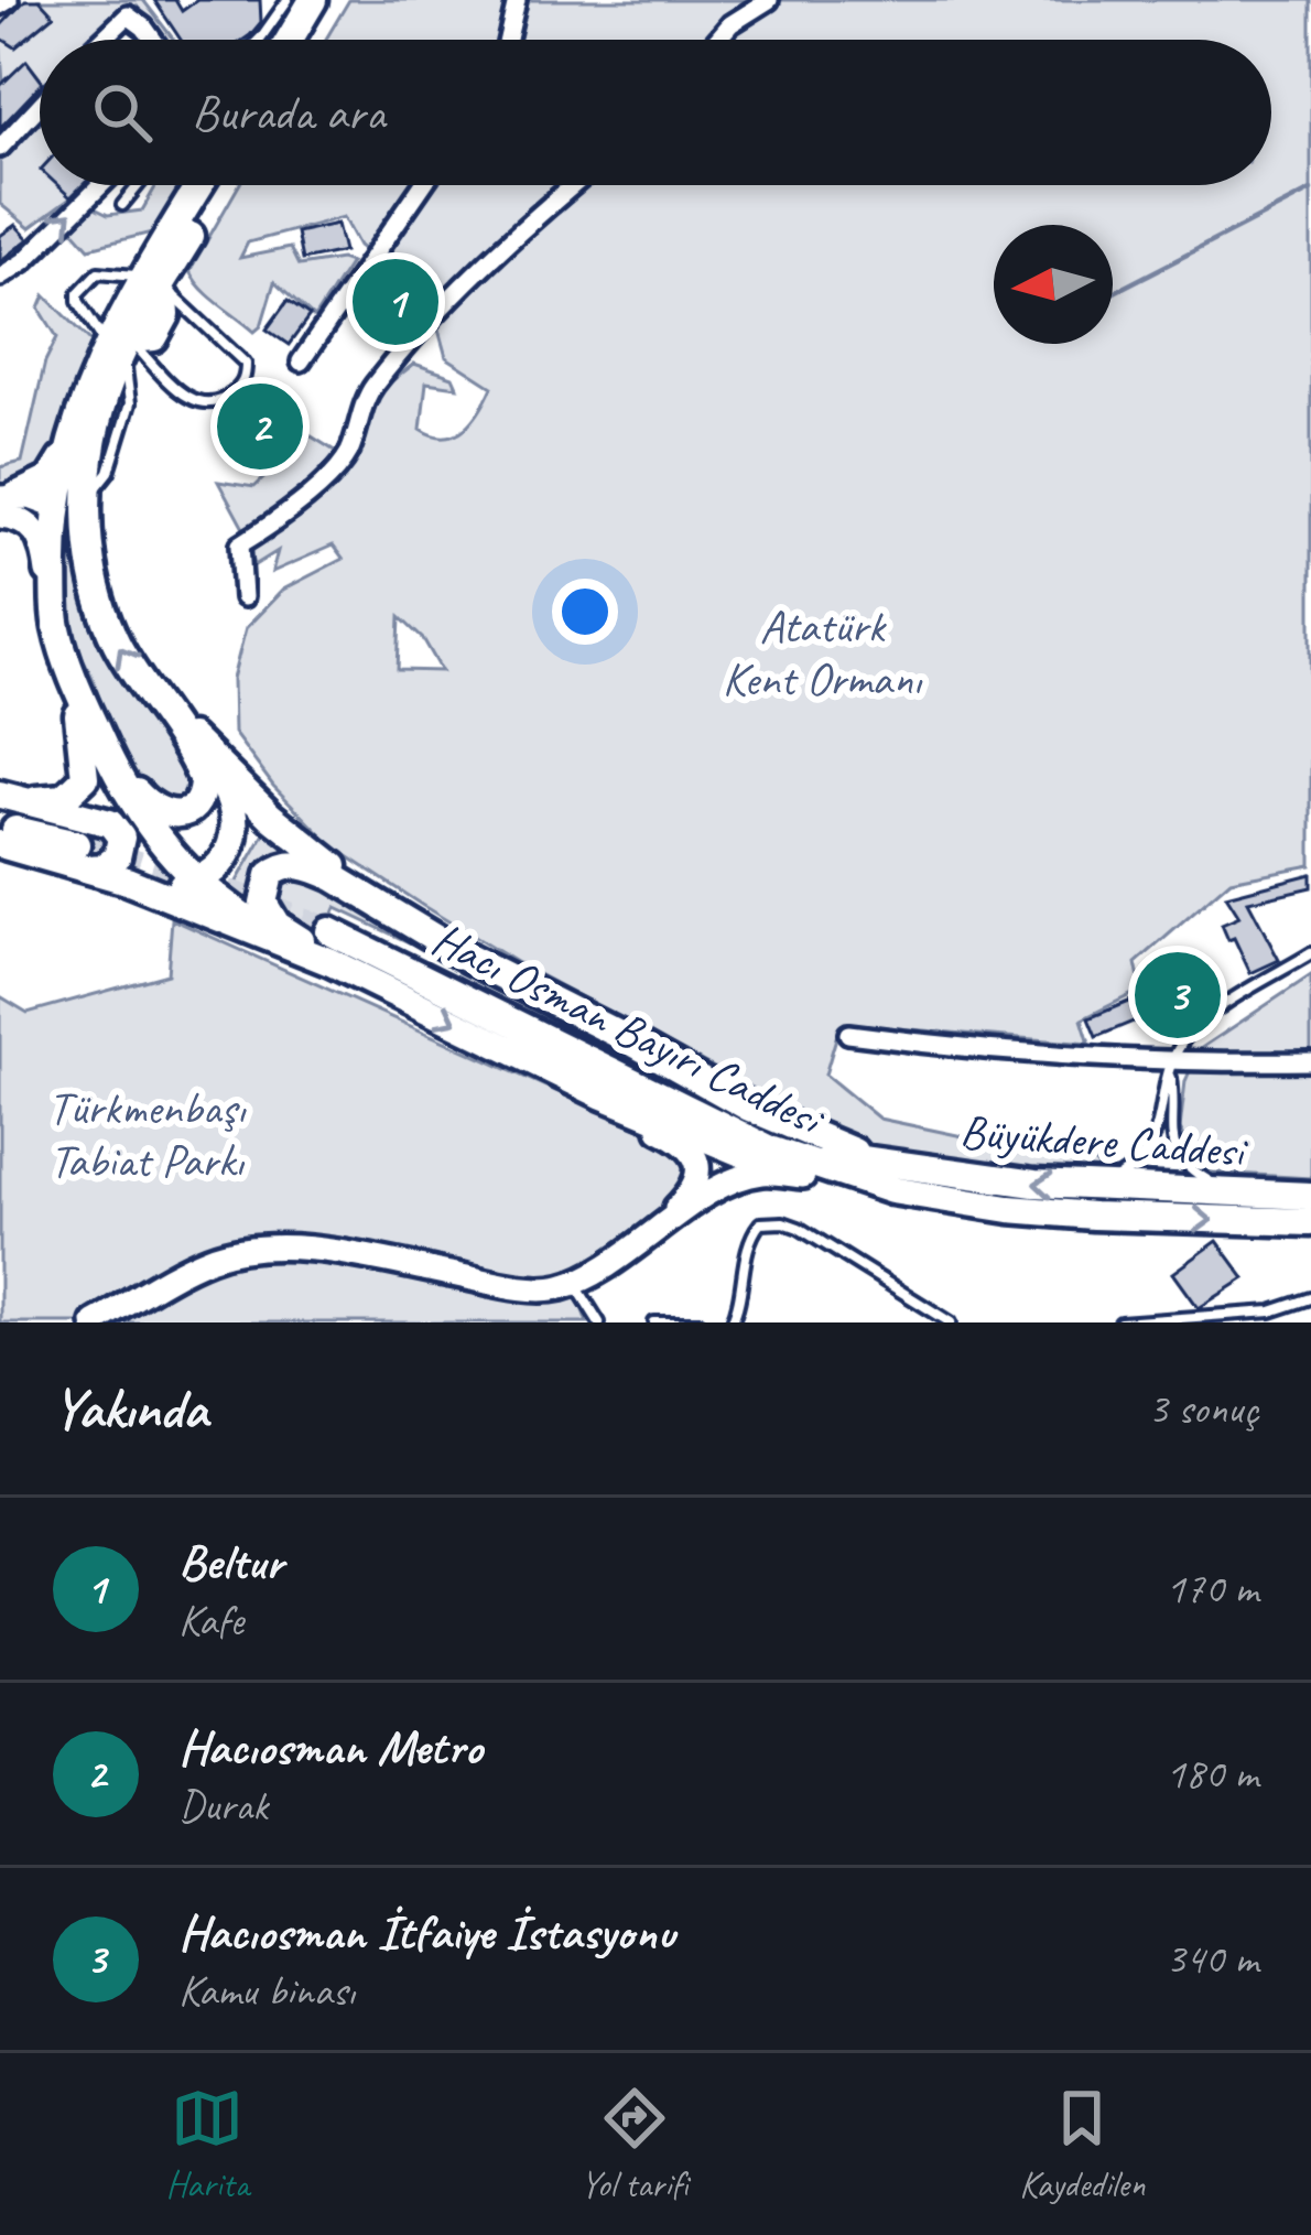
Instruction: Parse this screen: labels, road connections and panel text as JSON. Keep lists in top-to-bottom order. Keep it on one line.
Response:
{"streets":{"main road":["Hacı Osman Bayırı Caddesi","Büyükdere Caddesi"]},"crossings":[["Hacı Osman Bayırı Caddesi","Büyükdere Caddesi"]],"parks":["Atatürk Kent Ormanı","Türkmenbaşı Tabiat Parkı"],"north":"left","page":{"search":"Burada ara","pins":["1","2","3"],"heading":["Yakında","3 sonuç"],"list":[{"mark":"1","name":"Beltur","note":"Kafe","value":"170 m"},{"mark":"2","name":"Hacıosman Metro","note":"Durak","value":"180 m"},{"mark":"3","name":"Hacıosman İtfaiye İstasyonu","note":"Kamu binası","value":"340 m"}],"nav":["Harita","Yol tarifi","Kaydedilen"]}}
